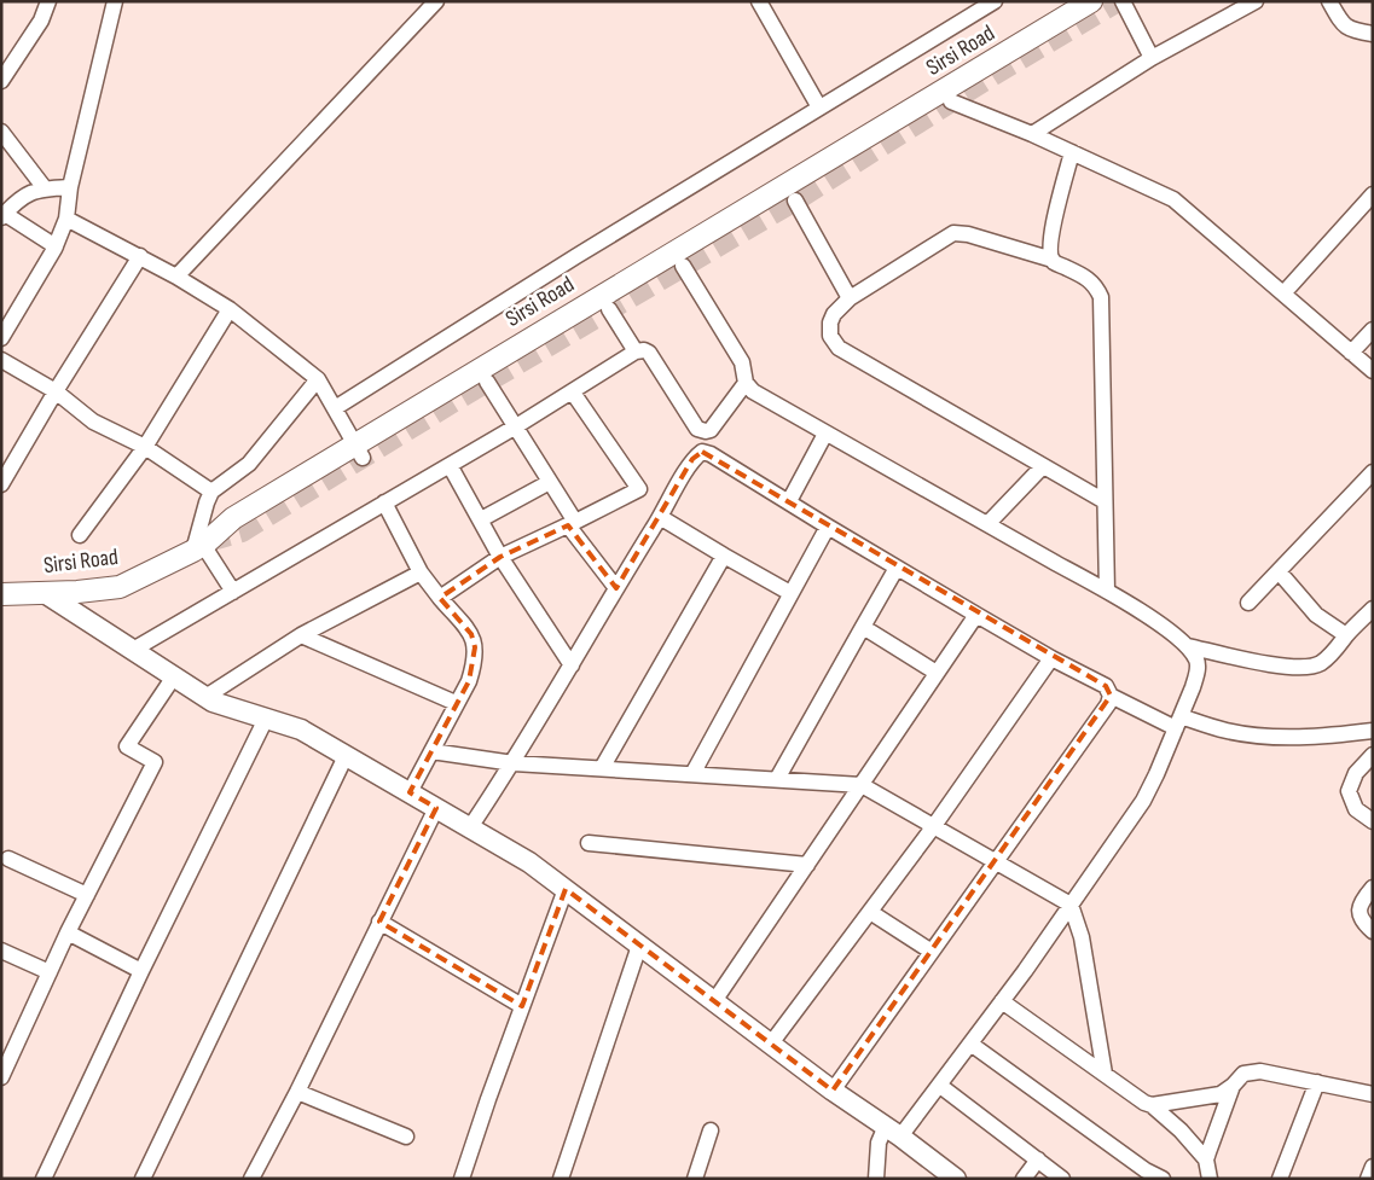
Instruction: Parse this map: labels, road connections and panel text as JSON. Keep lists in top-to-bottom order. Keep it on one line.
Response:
{"streets":{"main road":["Sirsi Road"]}}
